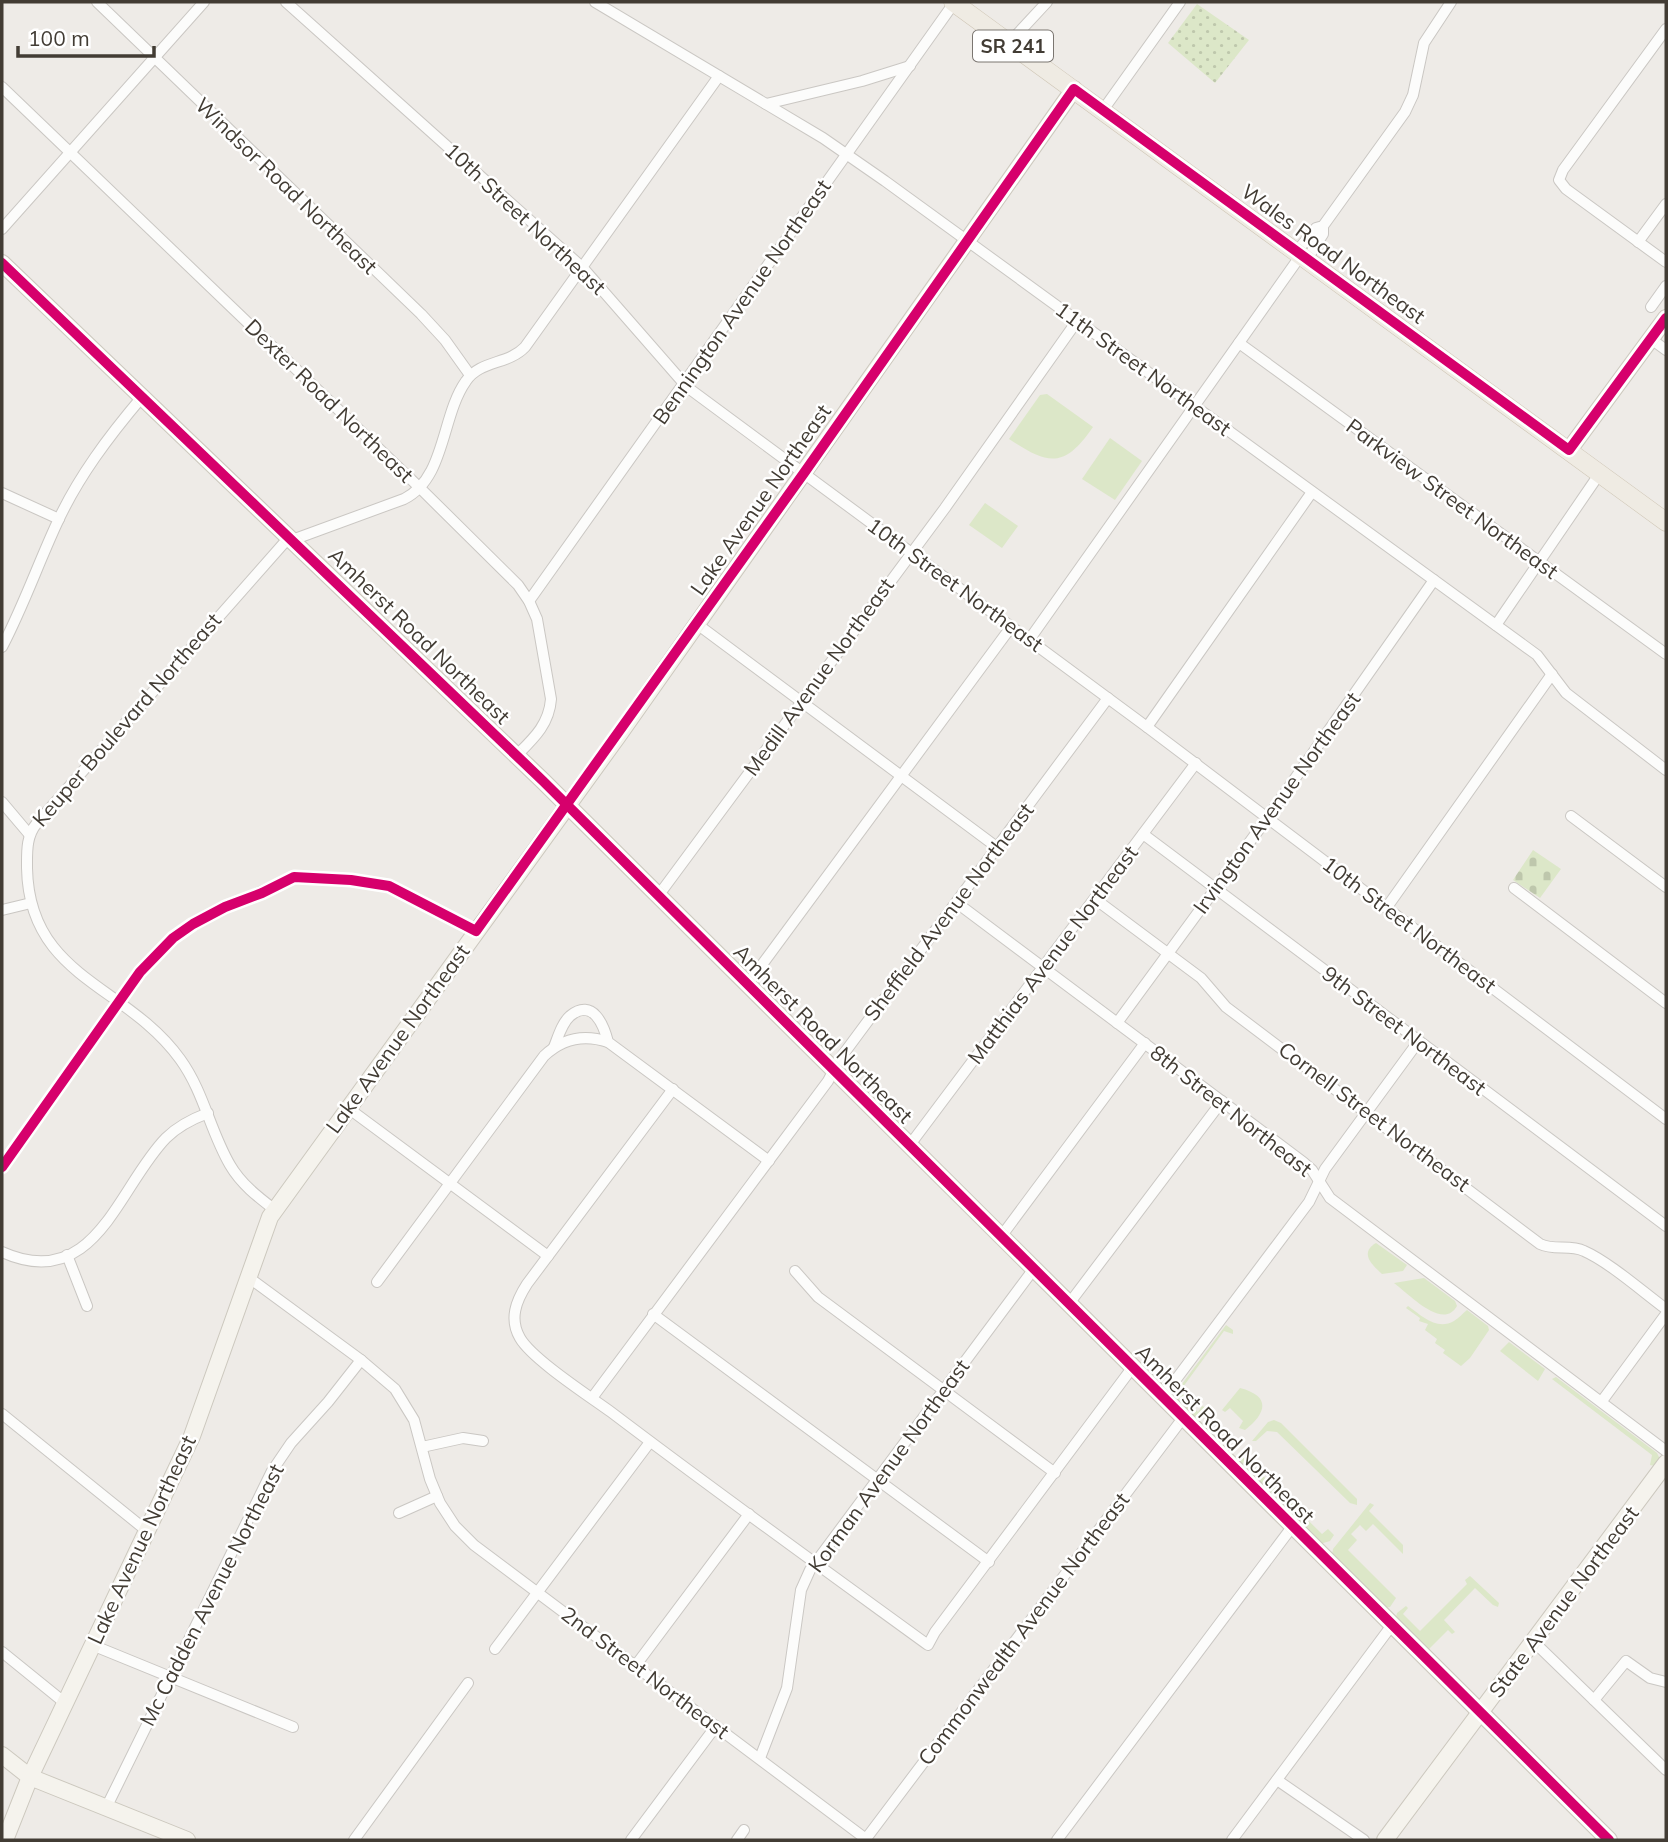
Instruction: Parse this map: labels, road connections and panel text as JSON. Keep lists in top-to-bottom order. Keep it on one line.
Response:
{"streets":{"main road":["SR 241","Wales Road Northeast"],"street":["Windsor Road Northeast","10th Street Northeast","Bennington Avenue Northeast","11th Street Northeast","Dexter Road Northeast","Parkview Street Northeast","Lake Avenue Northeast","Amherst Road Northeast","Medill Avenue Northeast","Keuper Boulevard Northeast","Irvington Avenue Northeast","Sheffield Avenue Northeast","Matthias Avenue Northeast","9th Street Northeast","8th Street Northeast","Cornell Street Northeast","Korman Avenue Northeast","Mc Cadden Avenue Northeast","State Avenue Northeast","Commonwealth Avenue Northeast","2nd Street Northeast"]},"crossings":[["10th Street Northeast","Bennington Avenue Northeast"],["10th Street Northeast","Lake Avenue Northeast"],["10th Street Northeast","Medill Avenue Northeast"],["10th Street Northeast","Irvington Avenue Northeast"],["10th Street Northeast","Sheffield Avenue Northeast"],["10th Street Northeast","Matthias Avenue Northeast"],["Wales Road Northeast","Bennington Avenue Northeast"],["Wales Road Northeast","Lake Avenue Northeast"],["Bennington Avenue Northeast","11th Street Northeast"],["Bennington Avenue Northeast","Dexter Road Northeast"],["11th Street Northeast","Lake Avenue Northeast"],["11th Street Northeast","Medill Avenue Northeast"],["11th Street Northeast","Irvington Avenue Northeast"],["Dexter Road Northeast","Amherst Road Northeast"],["Lake Avenue Northeast","Amherst Road Northeast"],["Lake Avenue Northeast","Keuper Boulevard Northeast"],["Lake Avenue Northeast","2nd Street Northeast"],["Amherst Road Northeast","Medill Avenue Northeast"],["Amherst Road Northeast","Keuper Boulevard Northeast"],["Amherst Road Northeast","Sheffield Avenue Northeast"],["Amherst Road Northeast","Matthias Avenue Northeast"],["Amherst Road Northeast","Korman Avenue Northeast"],["Amherst Road Northeast","State Avenue Northeast"],["Amherst Road Northeast","Commonwealth Avenue Northeast"],["Irvington Avenue Northeast","9th Street Northeast"],["Irvington Avenue Northeast","8th Street Northeast"],["Irvington Avenue Northeast","Cornell Street Northeast"],["Sheffield Avenue Northeast","8th Street Northeast"],["Matthias Avenue Northeast","9th Street Northeast"],["Matthias Avenue Northeast","8th Street Northeast"],["Matthias Avenue Northeast","Cornell Street Northeast"],["Korman Avenue Northeast","2nd Street Northeast"],["Mc Cadden Avenue Northeast","2nd Street Northeast"],["Commonwealth Avenue Northeast","2nd Street Northeast"]],"scale_bar":"100 m"}
